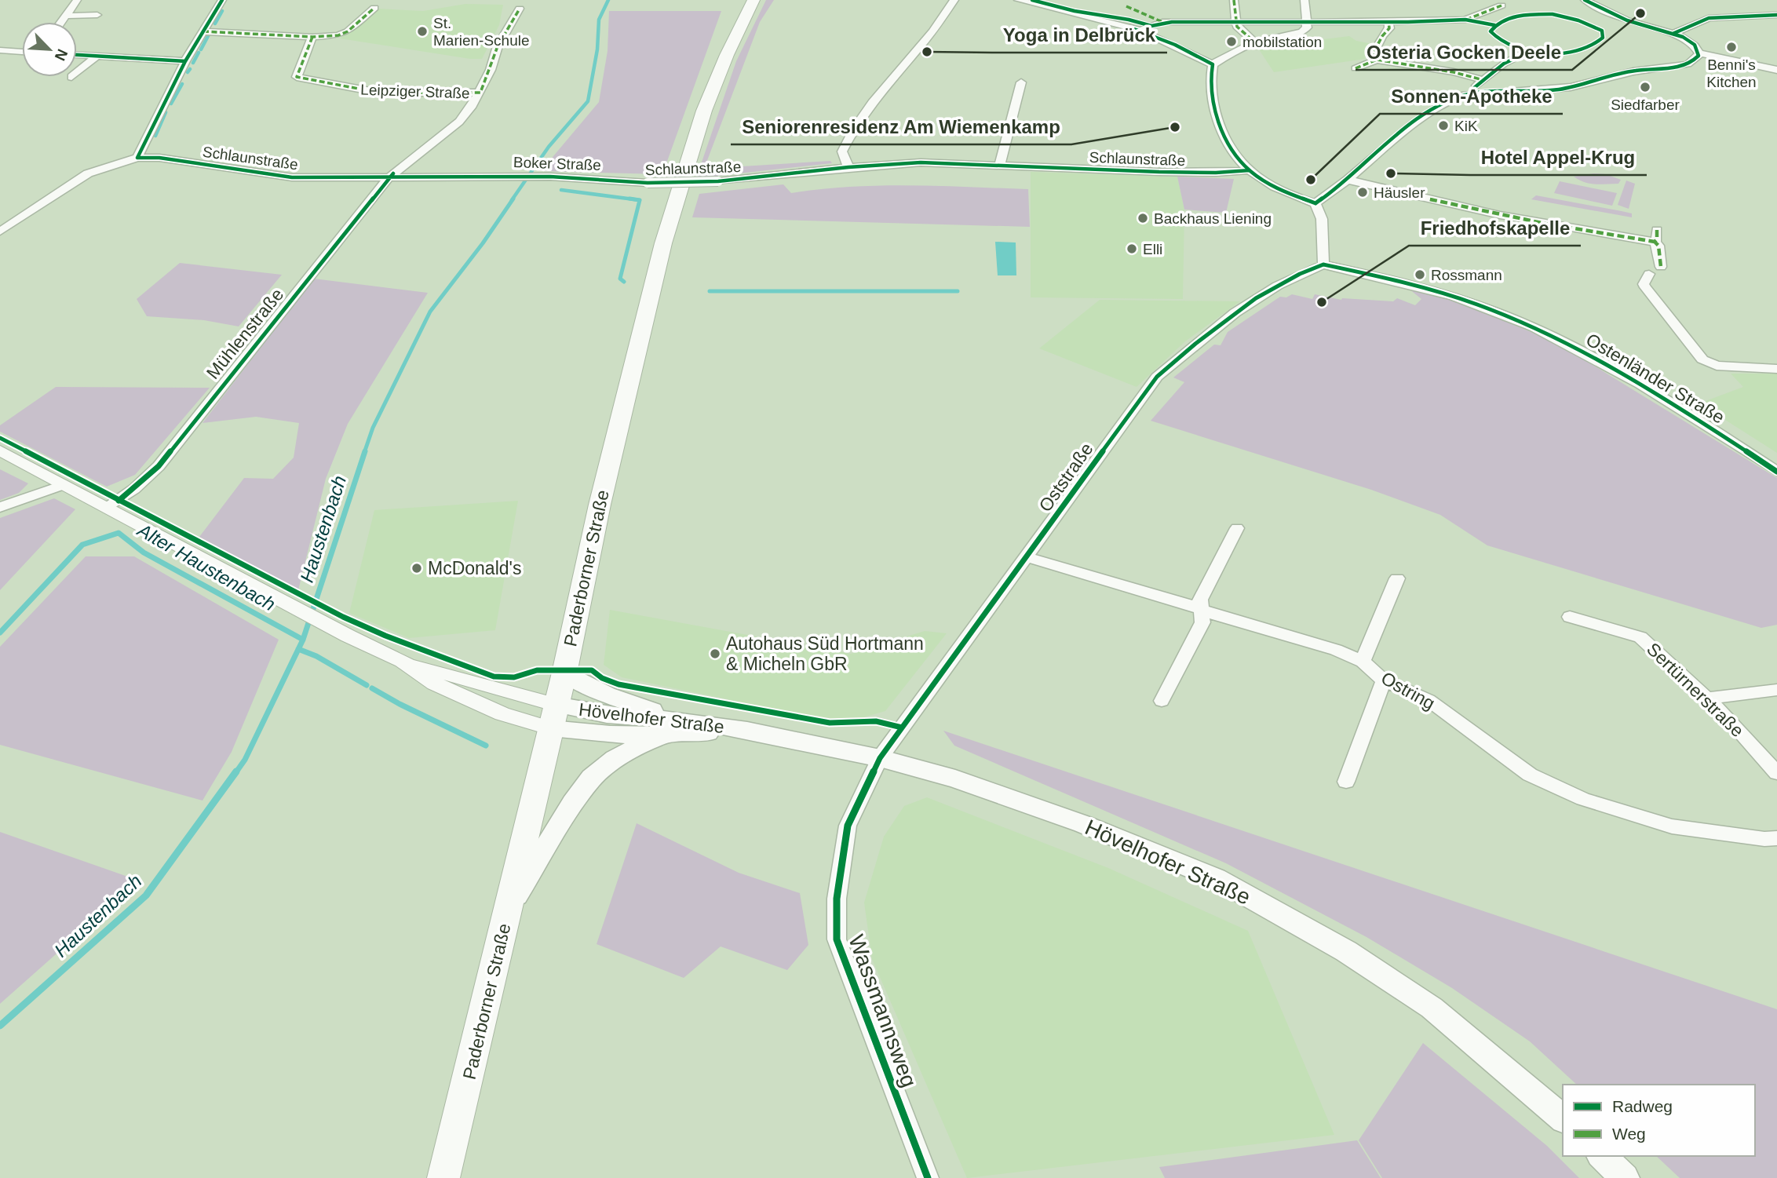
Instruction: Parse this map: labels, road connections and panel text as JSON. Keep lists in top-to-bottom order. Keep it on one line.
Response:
{"streets":{"main road":["Paderborner Straße","Hövelhofer Straße"],"street":["Leipziger Straße","Schlaunstraße","Mühlenstraße","Ostenländer Straße","Oststraße","Sertürnerstraße","Ostring","Wassmannsweg"],"cycle path":["Boker Straße"]},"crossings":[["Leipziger Straße","Schlaunstraße"],["Leipziger Straße","Mühlenstraße"],["Schlaunstraße","Mühlenstraße"],["Ostenländer Straße","Oststraße"],["Oststraße","Ostring"],["Oststraße","Hövelhofer Straße"],["Oststraße","Wassmannsweg"],["Paderborner Straße","Hövelhofer Straße"],["Hövelhofer Straße","Wassmannsweg"]],"water":["Haustenbach","Alter Haustenbach"],"places":["Osteria Gocken Deele","St. Marien-Schule","mobilstation","Benni's Kitchen","Yoga in Delbrück","Siedfarber","KiK","Seniorenresidenz Am Wiemenkamp","Hotel Appel-Krug","Sonnen-Apotheke","Häusler","Backhaus Liening","Elli","Rossmann","Friedhofskapelle","McDonald's","Autohaus Süd Hortmann & Micheln GbR"],"legend":["Radweg","Weg"],"north":"bottom right"}
